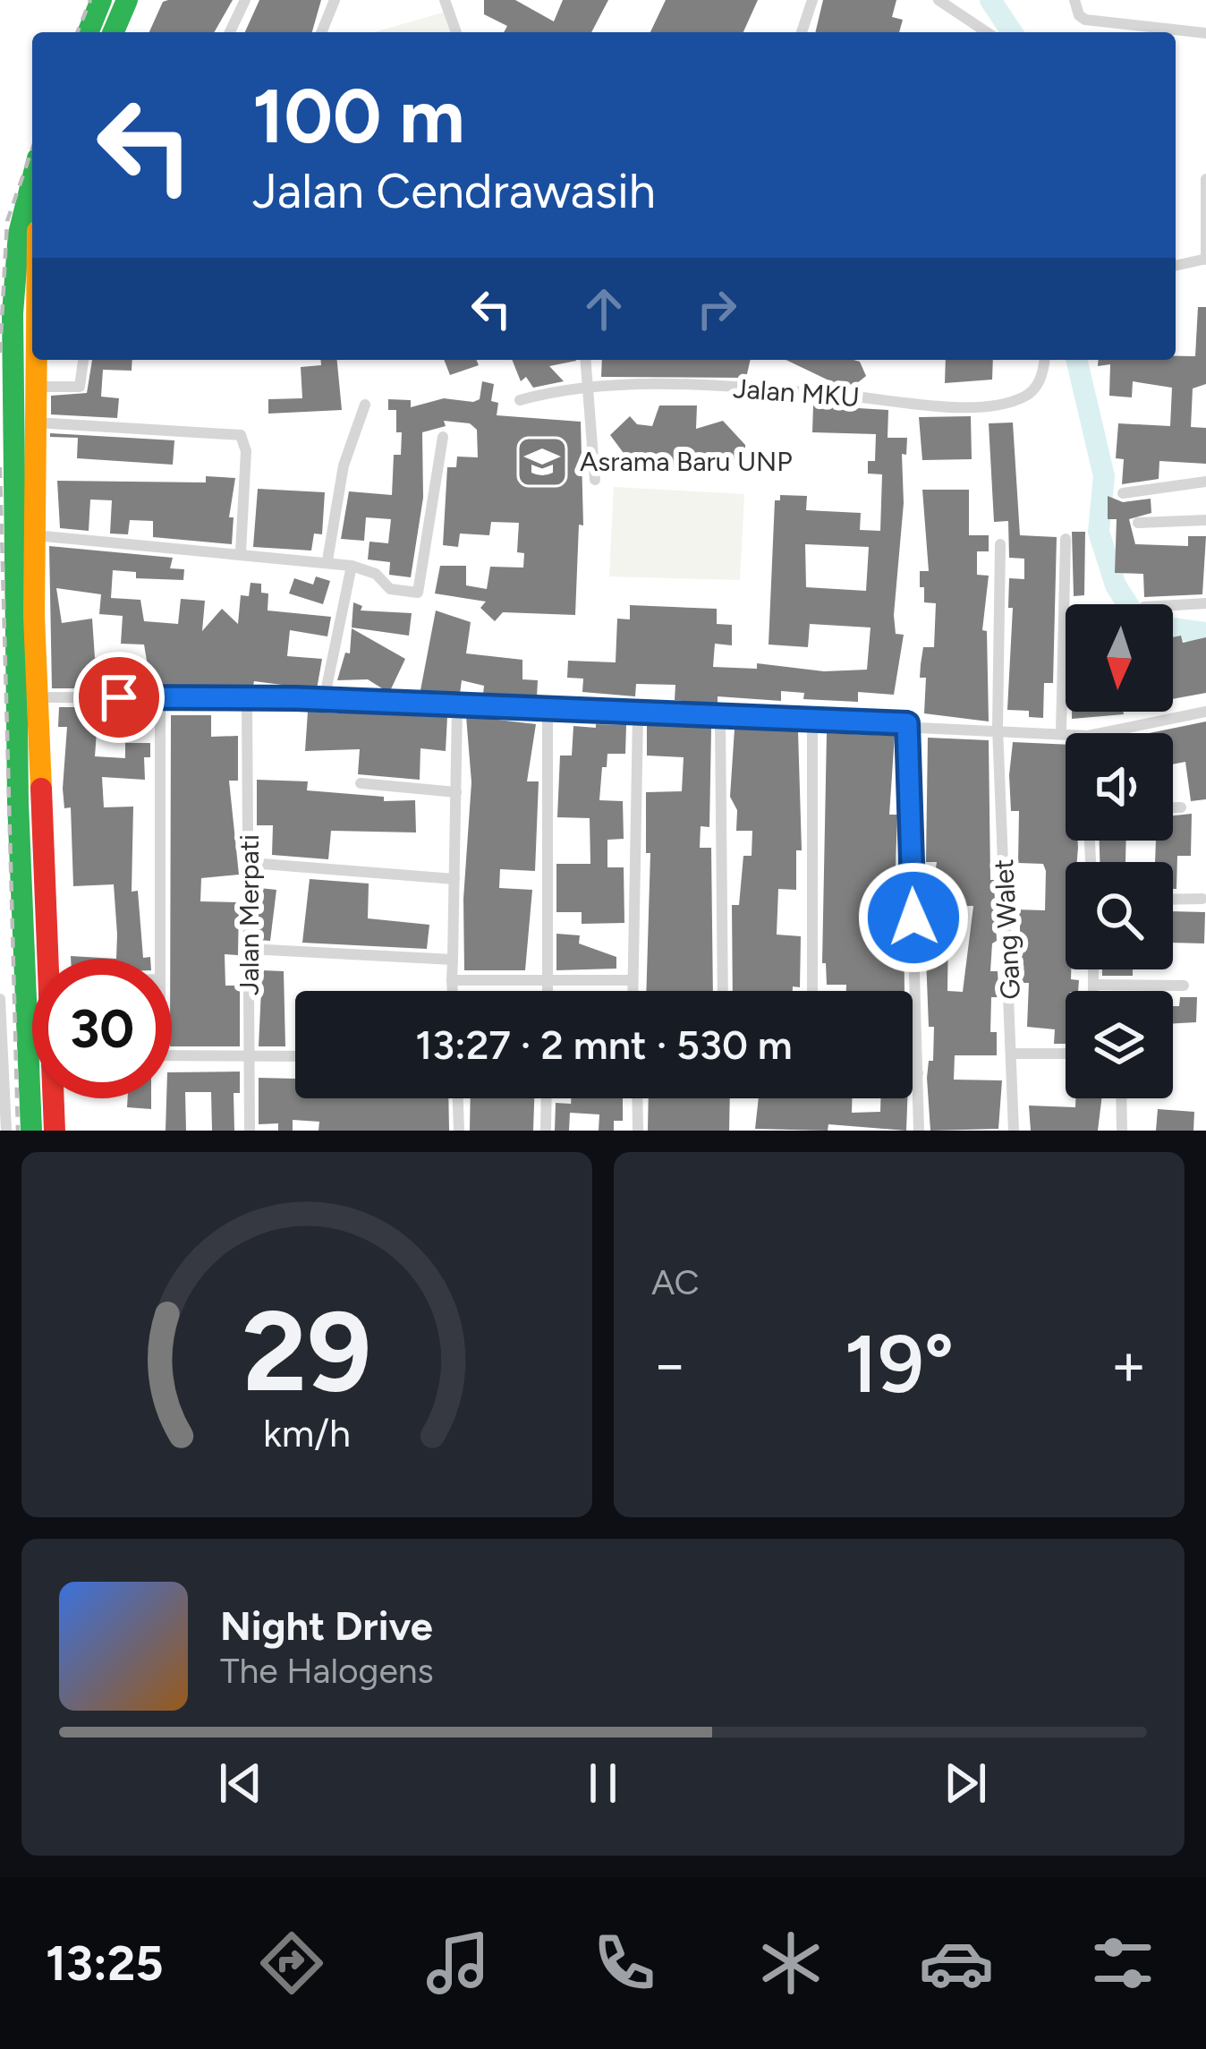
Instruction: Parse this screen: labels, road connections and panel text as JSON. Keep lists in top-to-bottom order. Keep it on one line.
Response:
{"streets":{"street":["Jalan MKU","Jalan Merpati","Gang Walet"]},"places":{"school or university":["Asrama Baru UNP"]},"north":"bottom","page":{"turn":["100 m","Jalan Cendrawasih"],"limit":"30","trip":"13:27 · 2 mnt · 530 m","tile":"AC","heat":["−","19°","+"],"song":["Night Drive","The Halogens"],"tabs":"13:25","gauge":["29","km/h"]}}
